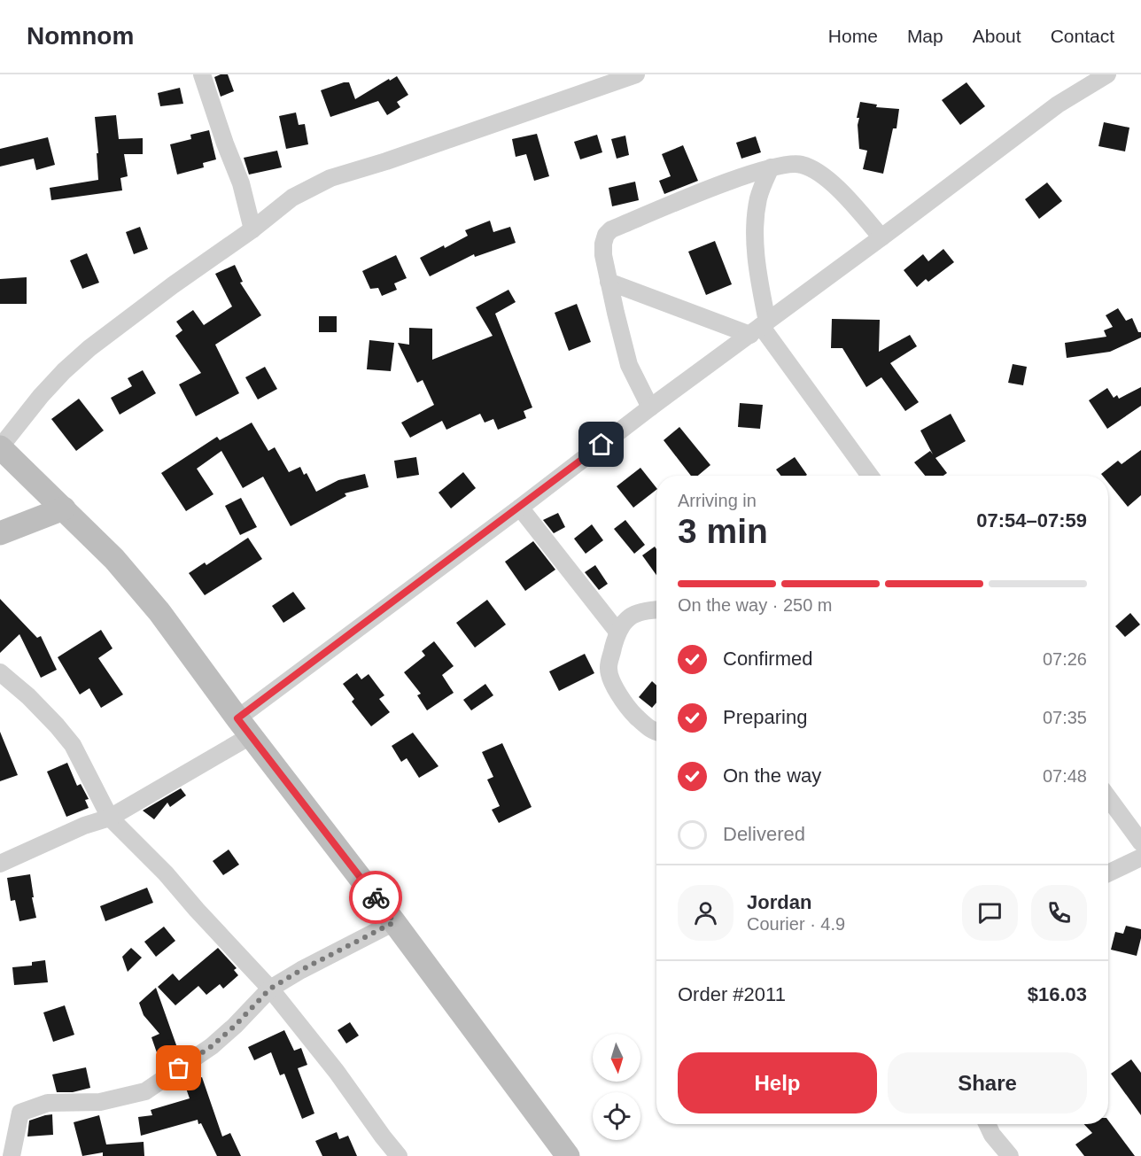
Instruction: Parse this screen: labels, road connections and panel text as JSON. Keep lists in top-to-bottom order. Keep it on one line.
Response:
{"north":"bottom","page":{"header":"Nomnom","nav":["Home","Map","About","Contact"],"heading":["3 min","Arriving in","07:54–07:59"],"panel":["Jordan","Courier · 4.9","Order #2011","$16.03"],"bar":"On the way · 250 m","list":[["Confirmed","07:26"],["Preparing","07:35"],["On the way","07:48"],"Delivered"],"buttons":["Help","Share"]}}
